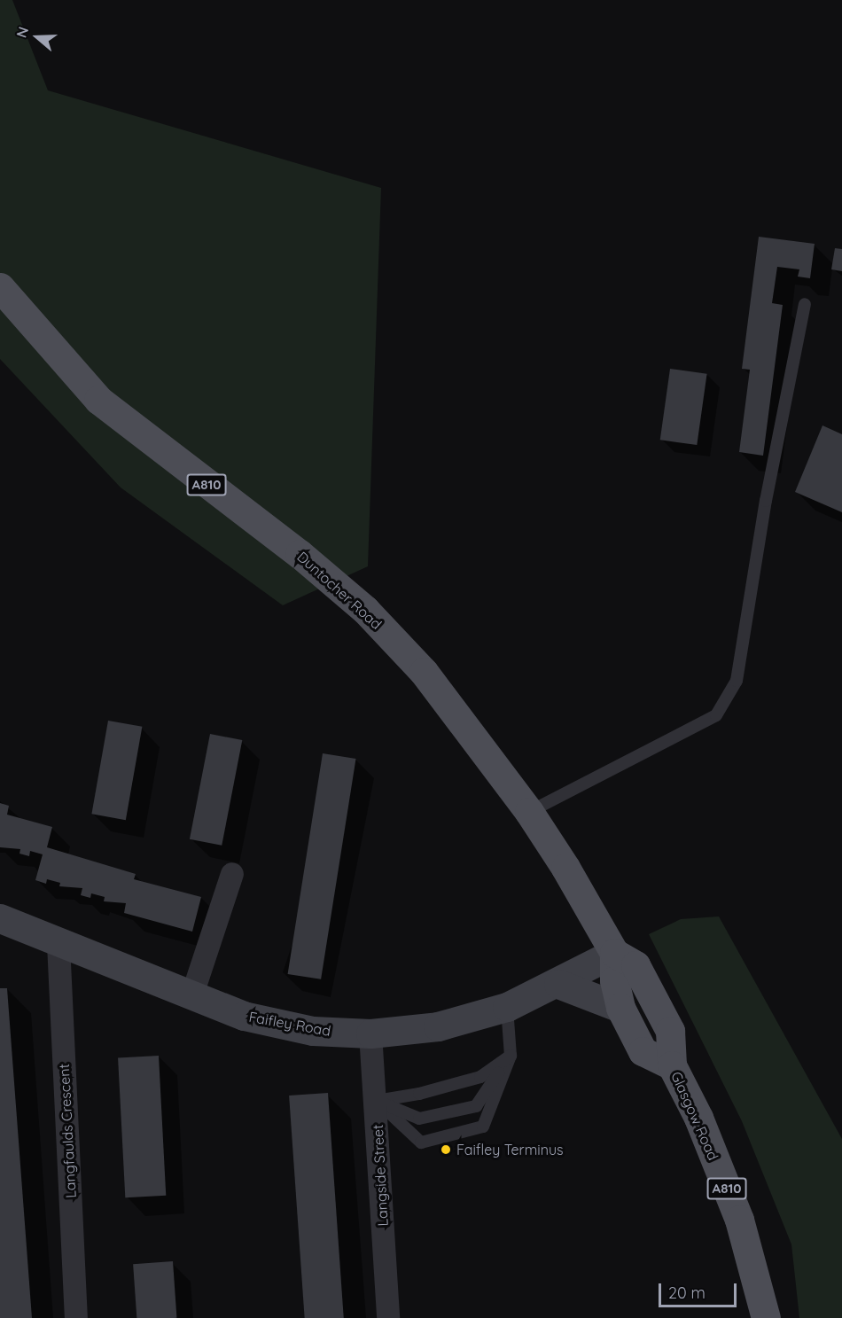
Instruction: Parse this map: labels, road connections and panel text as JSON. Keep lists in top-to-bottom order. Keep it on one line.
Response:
{"streets":{"main road":["A810","Duntocher Road","Glasgow Road"],"street":["Faifley Road","Langfaulds Crescent","Langside Street"]},"crossings":[["Duntocher Road","Faifley Road"],["Duntocher Road","Glasgow Road"],["Faifley Road","Glasgow Road"],["Faifley Road","Langfaulds Crescent"],["Faifley Road","Langside Street"]],"places":["Faifley Terminus"],"scale_bar":"20 m","north":"left"}
